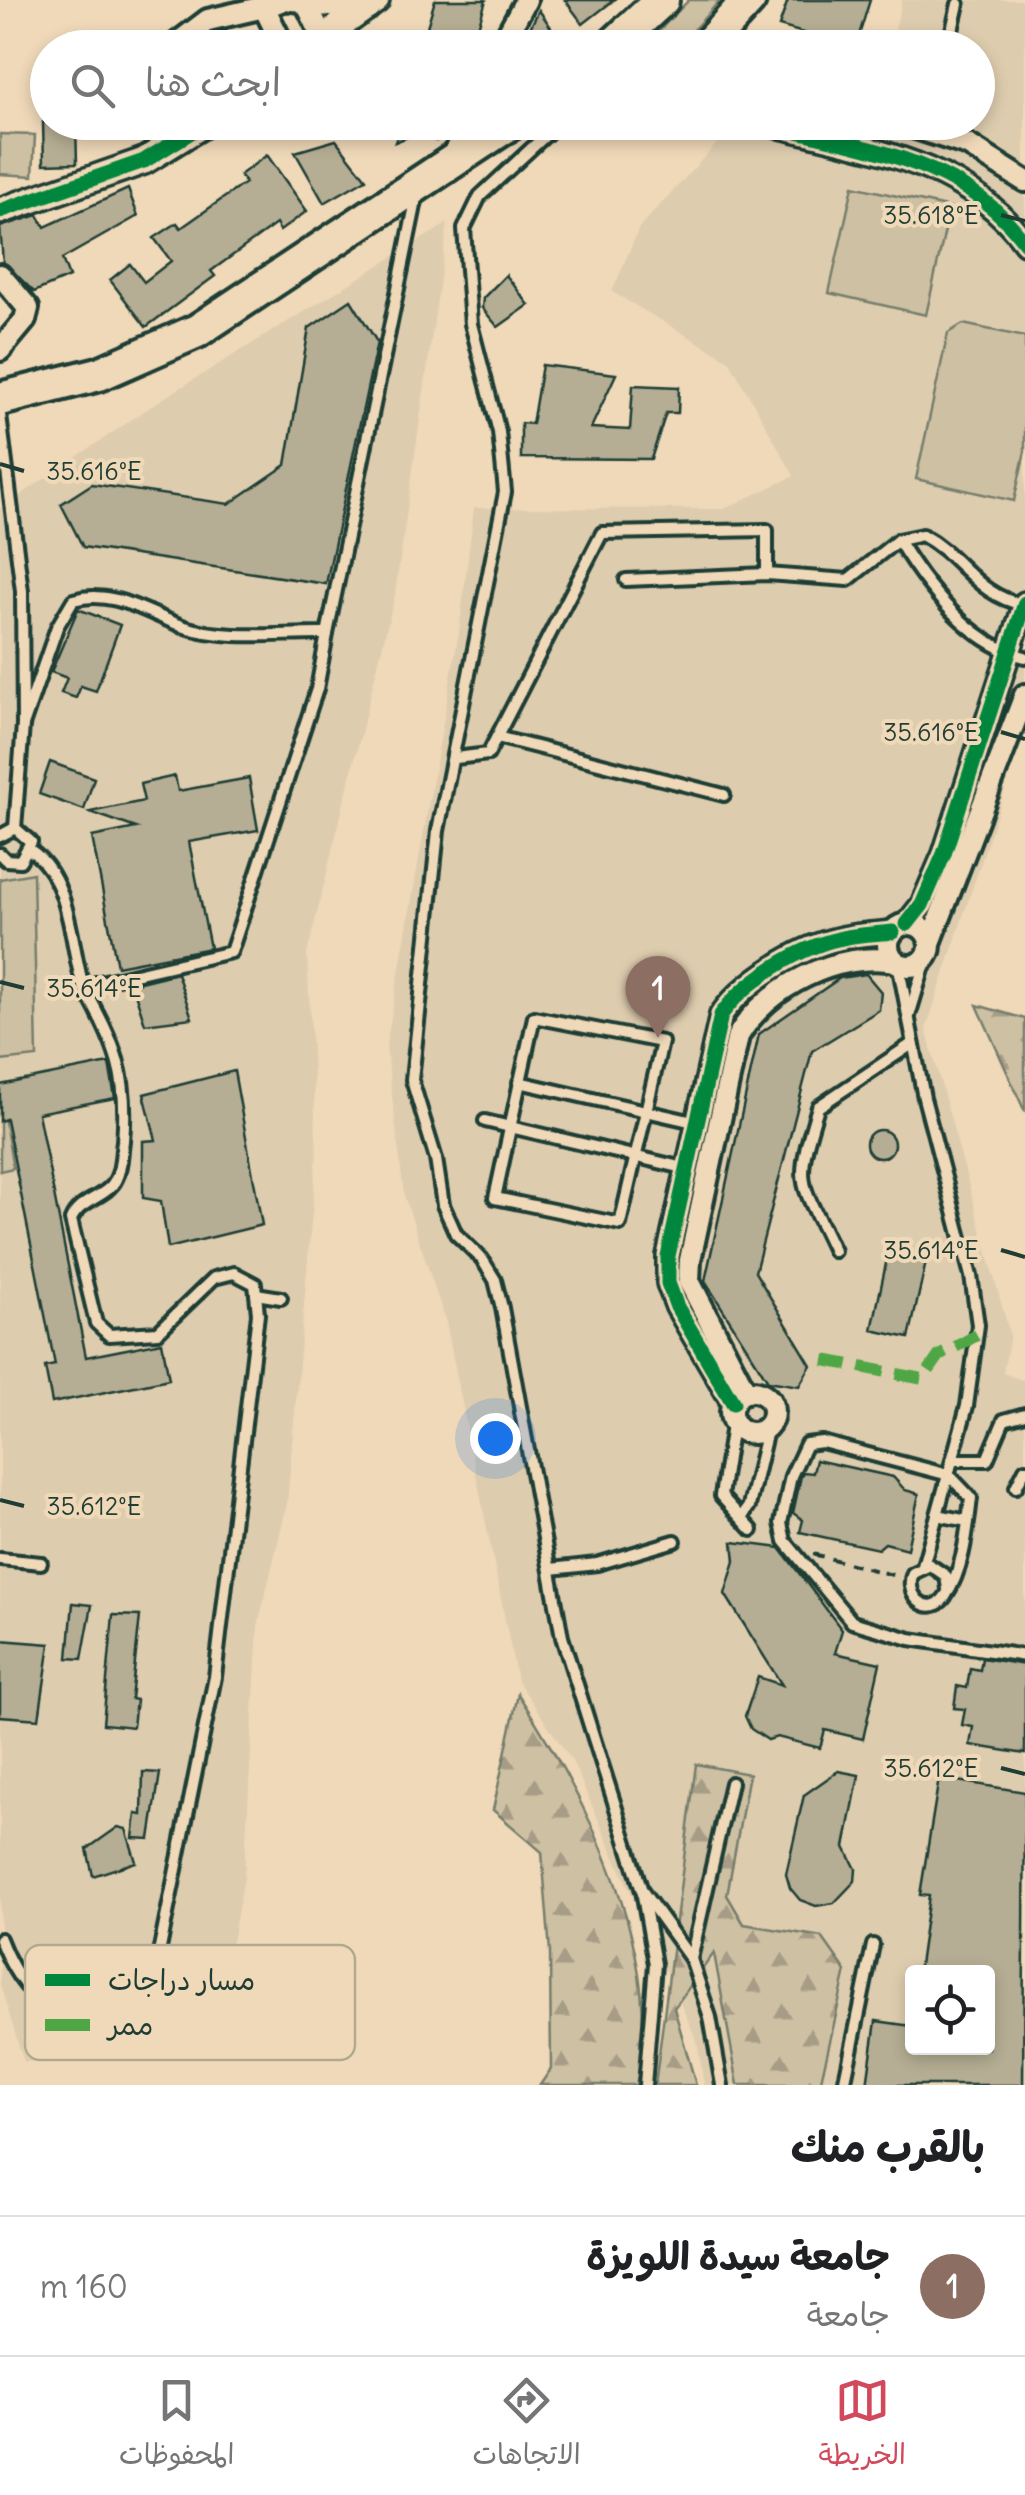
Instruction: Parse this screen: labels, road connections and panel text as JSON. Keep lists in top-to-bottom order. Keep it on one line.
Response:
{"legend":["مسار دراجات","ممر"],"page":{"search":"ابحث هنا","pins":"1","heading":"بالقرب منك","list":[{"mark":"1","name":"جامعة سيدة اللويزة","note":"جامعة","value":"160 m"}],"nav":["الخريطة","الاتجاهات","المحفوظات"]},"coordinates":["35.618°E","35.616°E","35.614°E","35.612°E"]}
